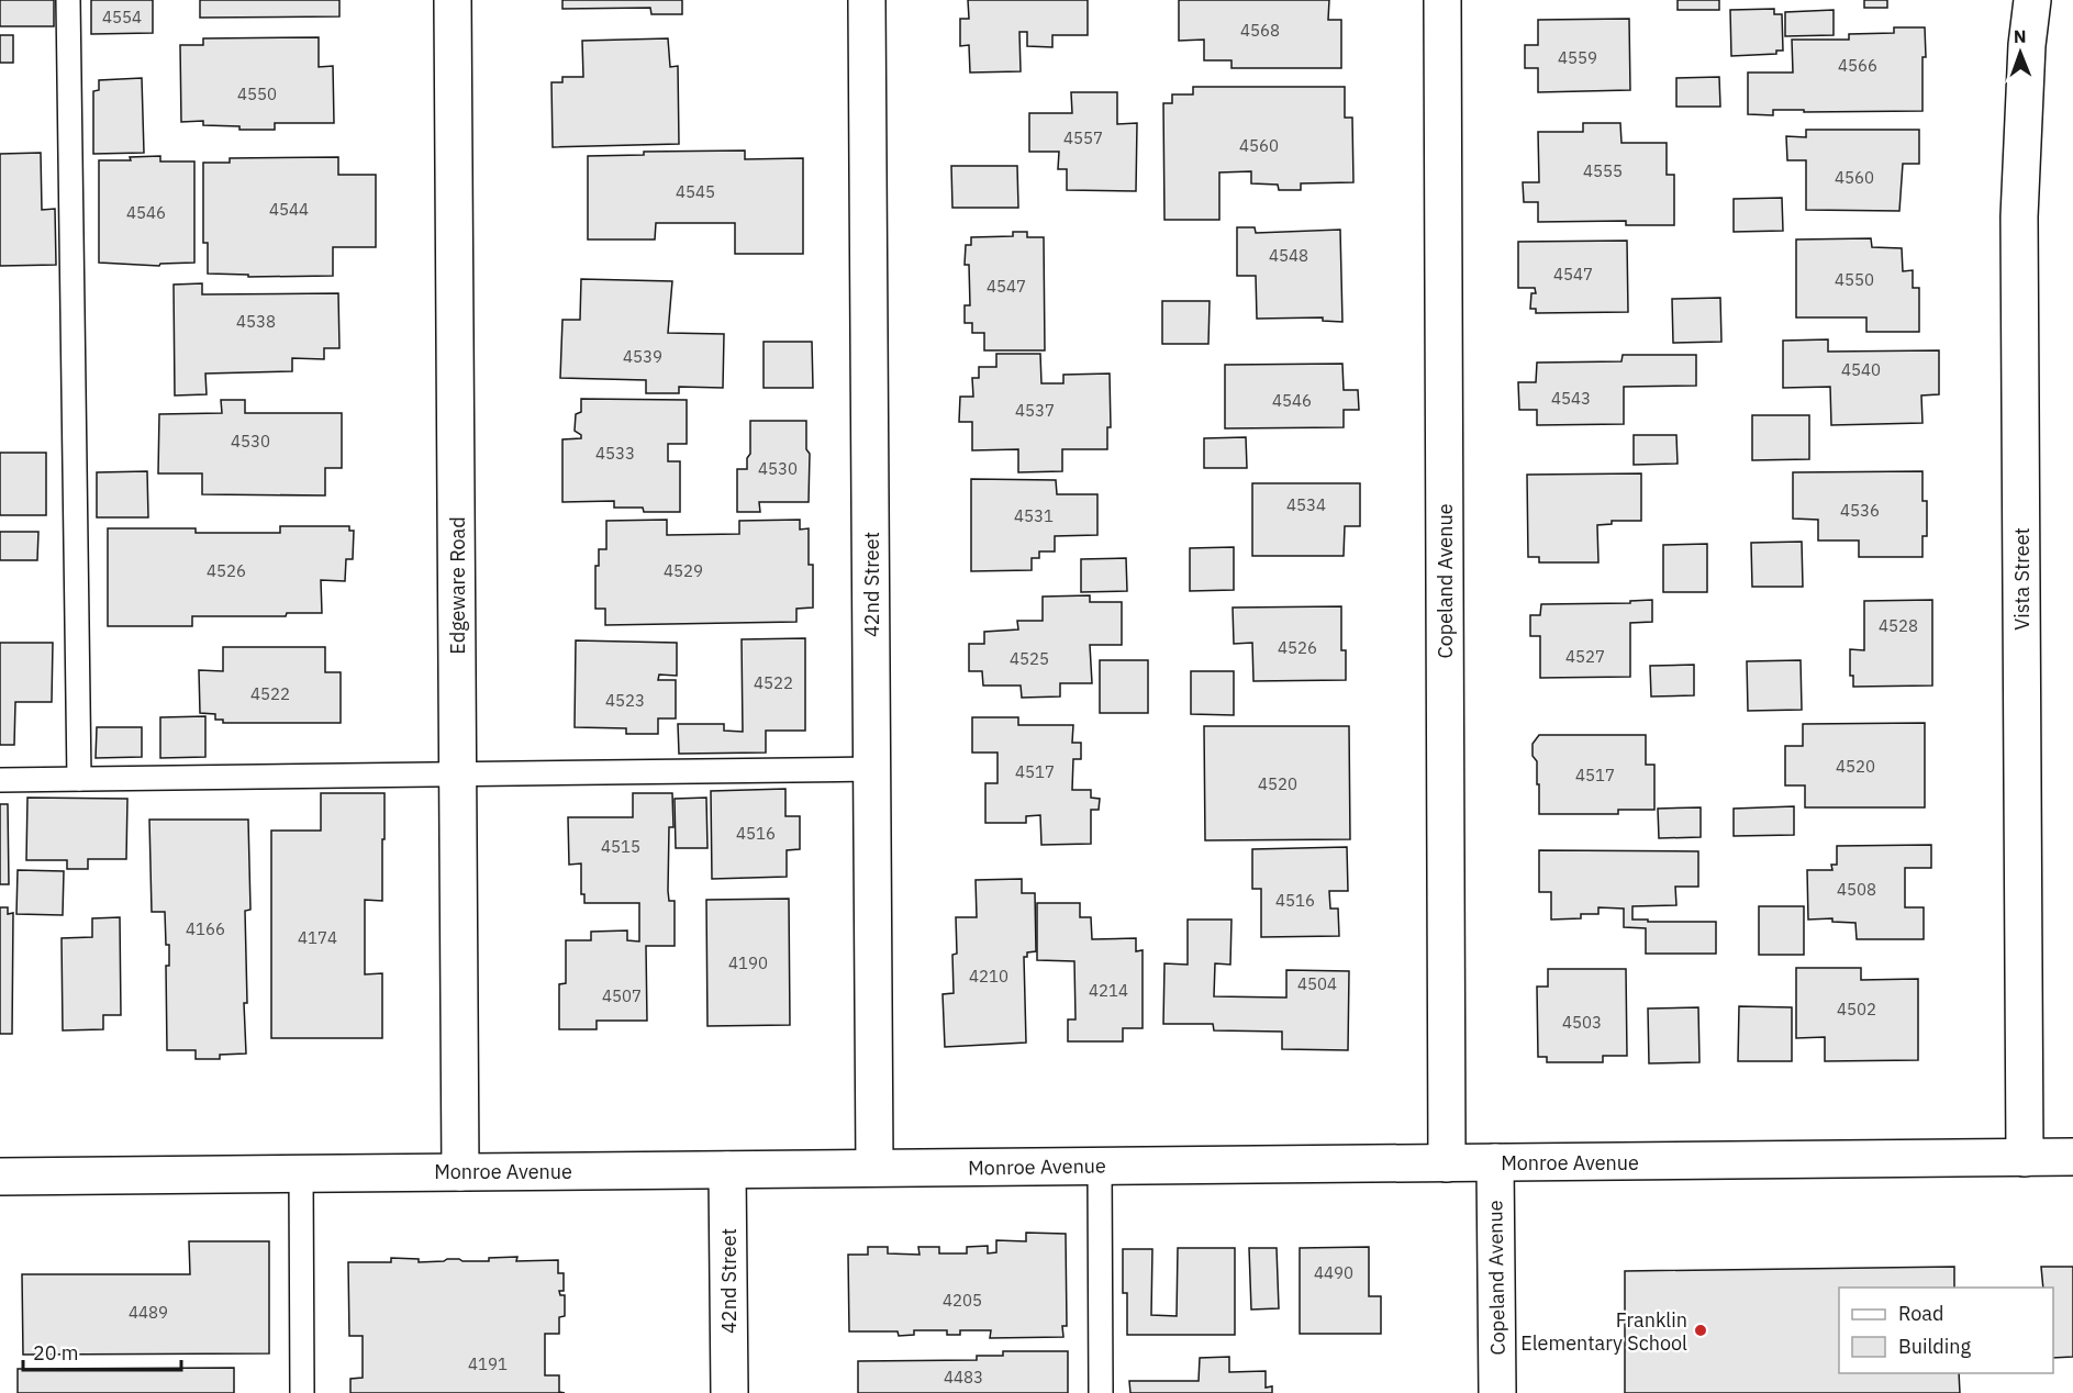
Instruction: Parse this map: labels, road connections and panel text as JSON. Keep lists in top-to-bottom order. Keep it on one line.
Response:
{"streets":{"street":["Vista Street","Copeland Avenue","42nd Street","Edgeware Road","Monroe Avenue"]},"crossings":[["Vista Street","Monroe Avenue"],["Copeland Avenue","Monroe Avenue"],["42nd Street","Monroe Avenue"],["Edgeware Road","Monroe Avenue"]],"places":["Franklin Elementary School"],"house_numbers":["4554","4568","4559","4566","4550","4557","4560","4555","4560","4545","4544","4546","4548","4547","4550","4547","4538","4539","4540","4543","4546","4537","4530","4533","4530","4534","4536","4531","4526","4529","4528","4526","4527","4525","4522","4522","4523","4520","4517","4517","4520","4516","4515","4508","4516","4166","4174","4190","4210","4504","4214","4507","4502","4503","4490","4205","4489","4191","4483"],"legend":["Road","Building"],"scale_bar":"20 m","north":"top"}
